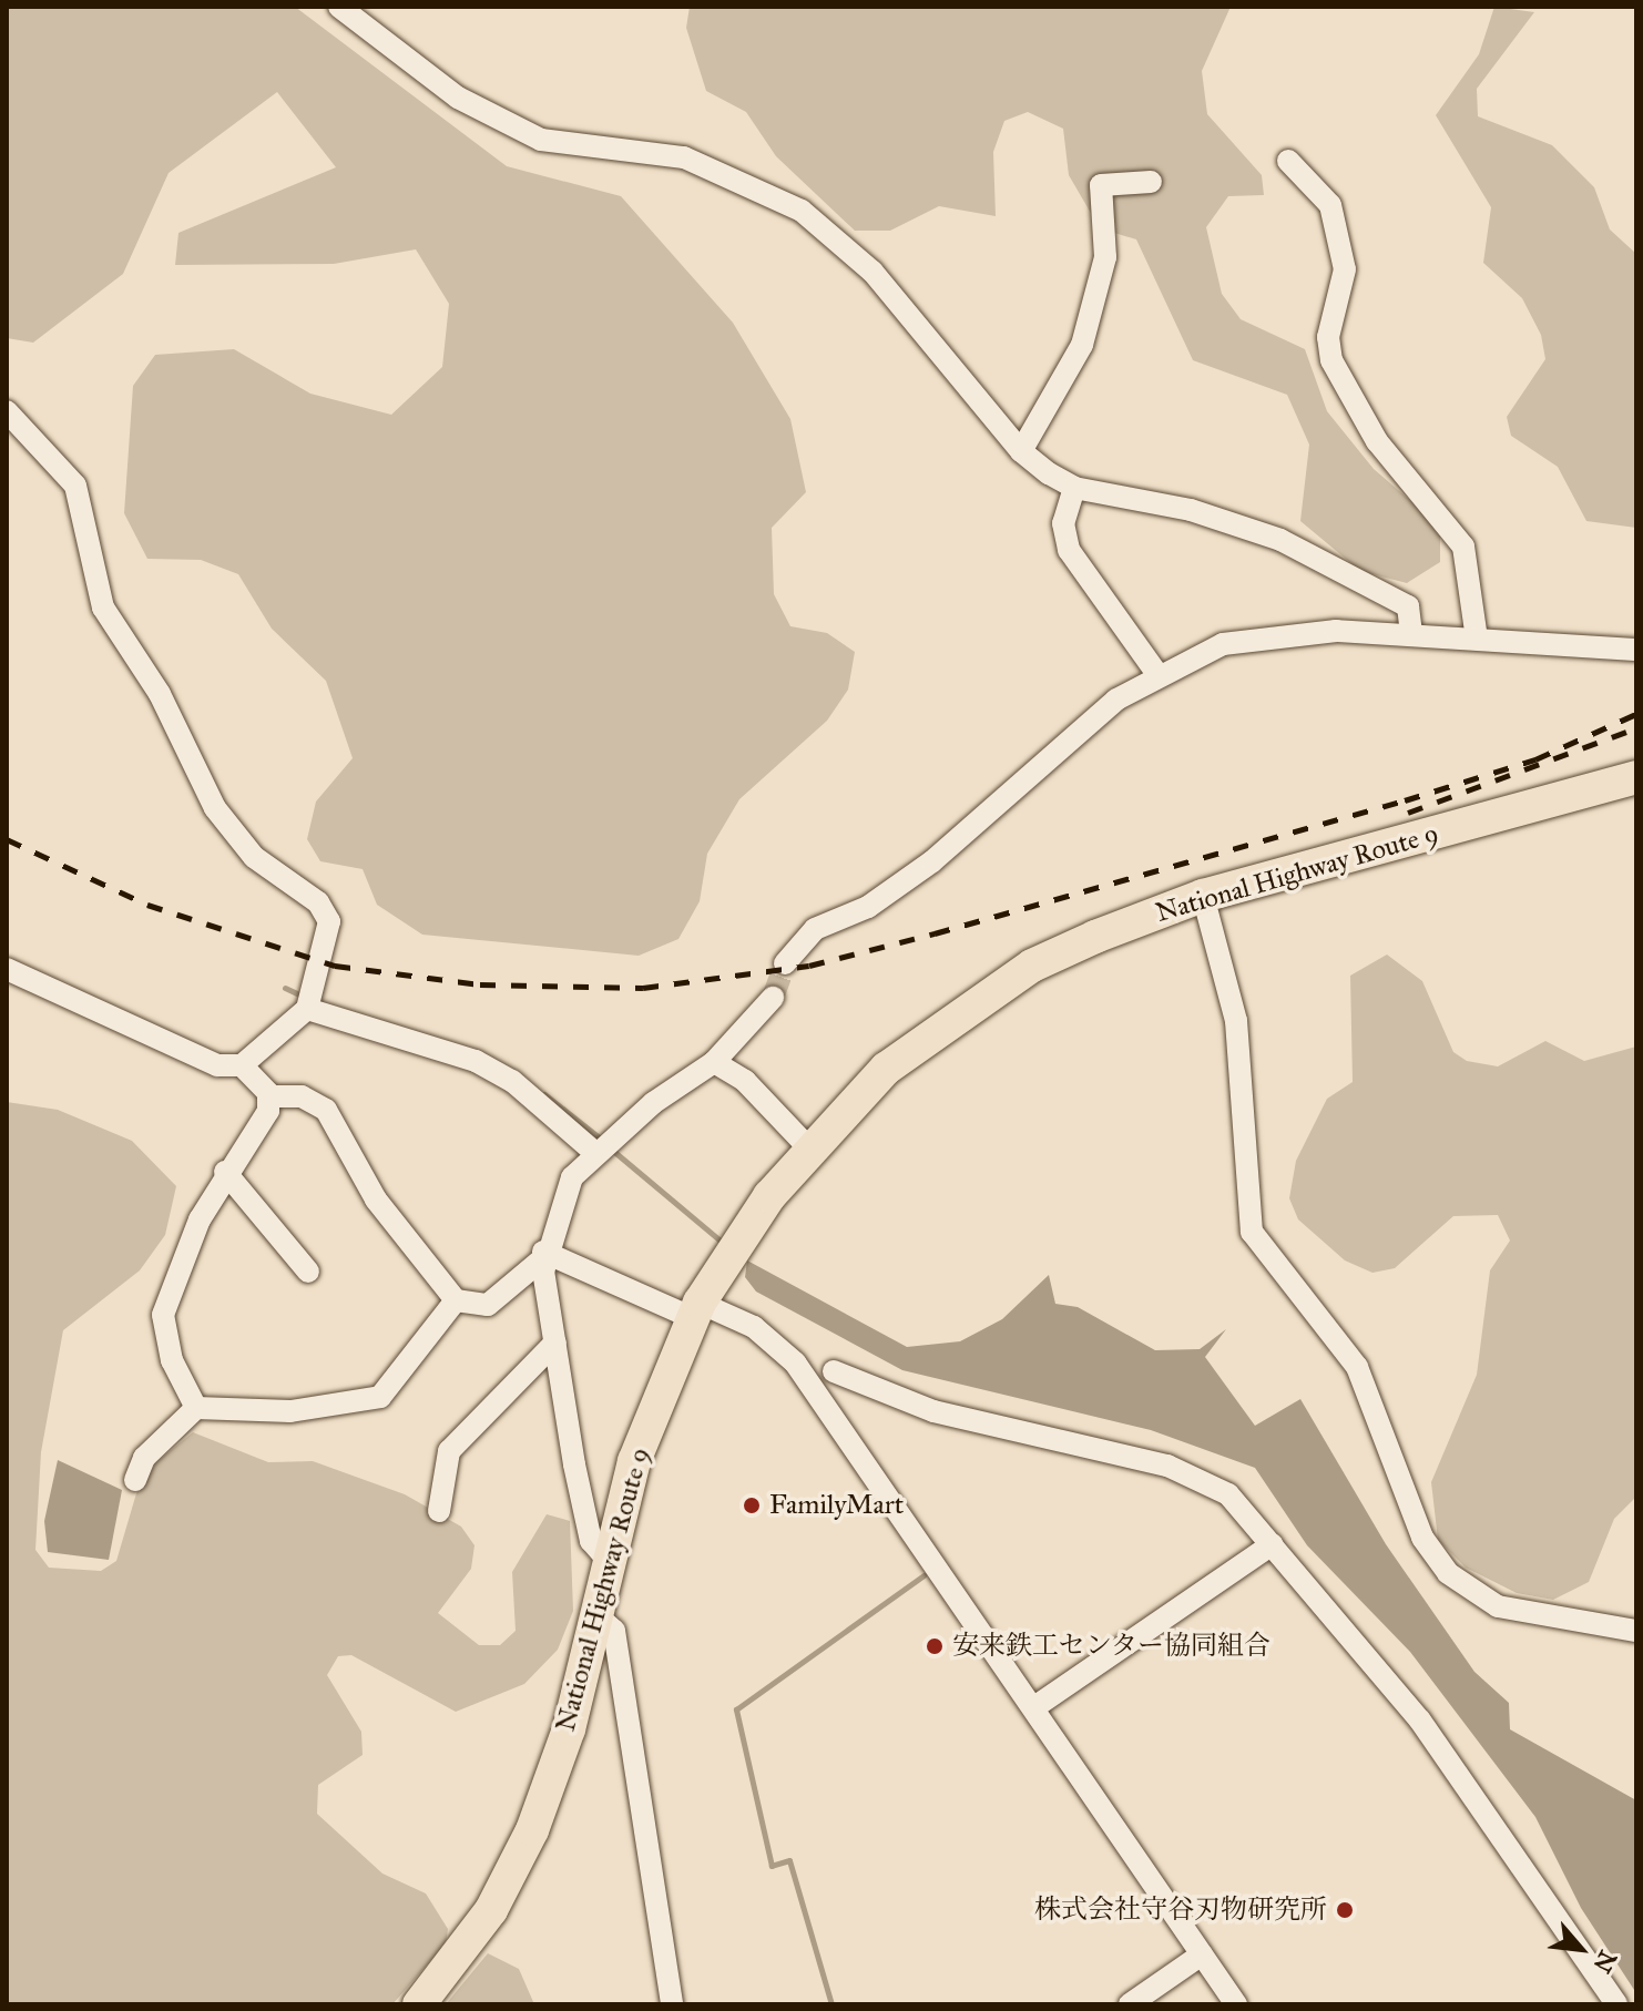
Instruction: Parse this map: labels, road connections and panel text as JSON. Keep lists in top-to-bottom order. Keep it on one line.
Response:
{"streets":{"highway":["National Highway Route 9"]},"places":["FamilyMart","安来鉄工センター協同組合","株式会社守谷刃物研究所"],"north":"bottom right"}
